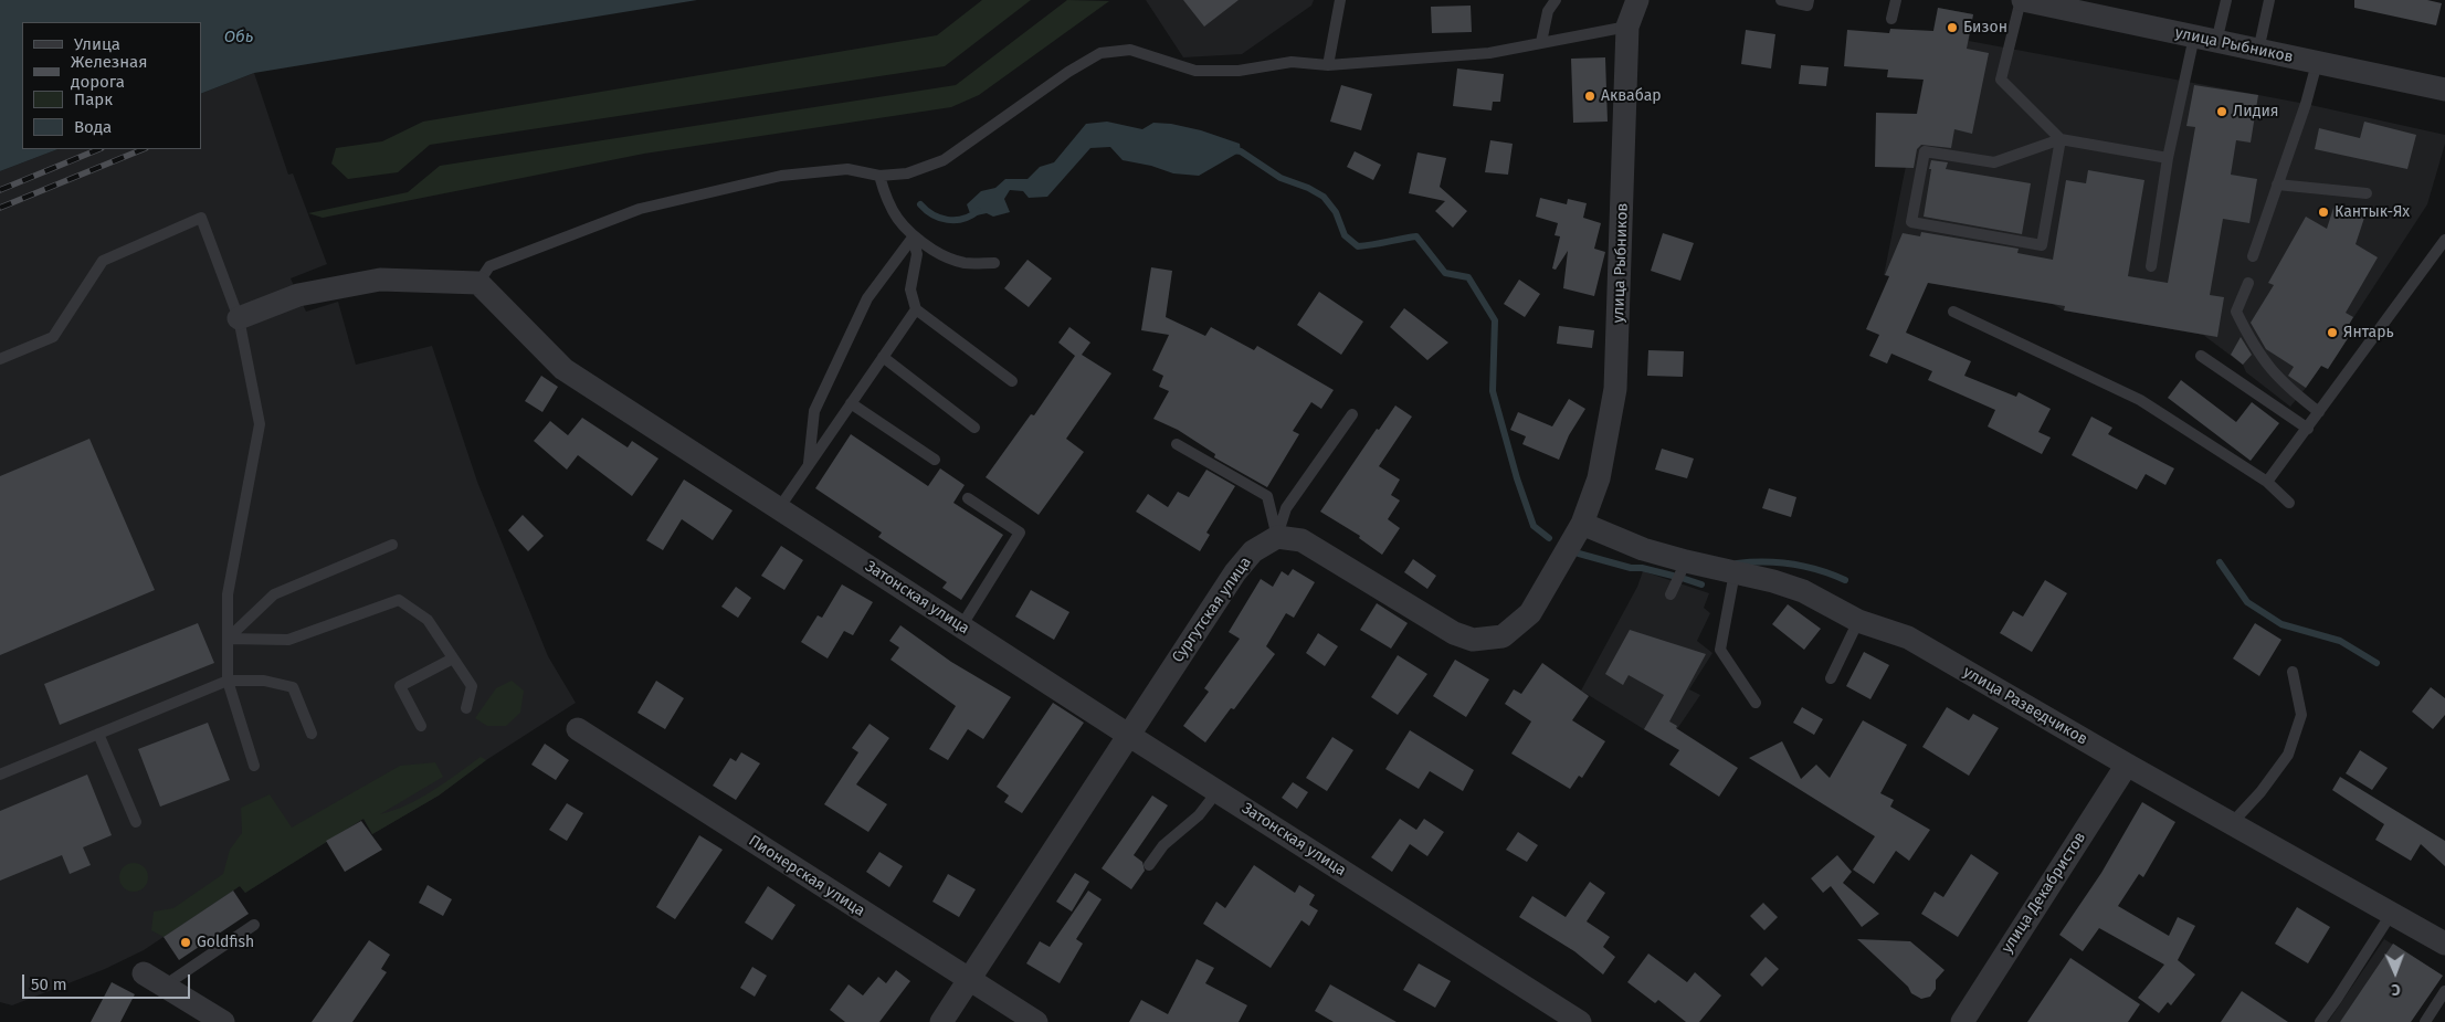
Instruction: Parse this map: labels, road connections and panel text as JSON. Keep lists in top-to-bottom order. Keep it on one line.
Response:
{"streets":{"street":["улица Рыбников","Затонская улица","Сургутская улица","улица Разведчиков","Пионерская улица","улица Декабристов"]},"crossings":[["улица Рыбников","улица Разведчиков"],["Затонская улица","Сургутская улица"],["Сургутская улица","Пионерская улица"],["улица Разведчиков","улица Декабристов"]],"water":["Обь"],"places":["Бизон","Аквабар","Лидия","Кантык-Ях","Янтарь","Goldfish"],"legend":["Улица","Железная дорога","Парк","Вода"],"scale_bar":"50 m","north":"bottom"}
